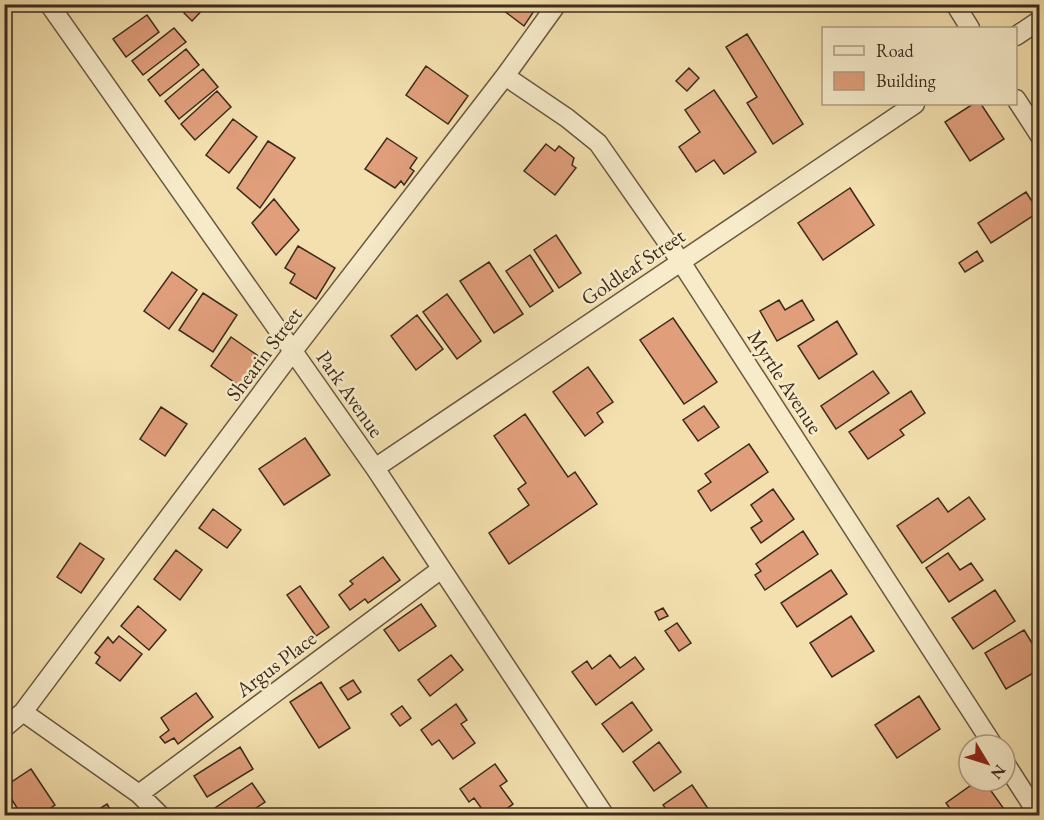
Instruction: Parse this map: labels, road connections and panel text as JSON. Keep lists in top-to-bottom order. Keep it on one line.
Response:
{"streets":{"street":["Goldleaf Street","Shearin Street","Myrtle Avenue","Park Avenue","Argus Place"]},"crossings":[["Goldleaf Street","Myrtle Avenue"],["Goldleaf Street","Park Avenue"],["Shearin Street","Myrtle Avenue"],["Shearin Street","Park Avenue"],["Park Avenue","Argus Place"]],"legend":["Road","Building"],"north":"bottom right"}
